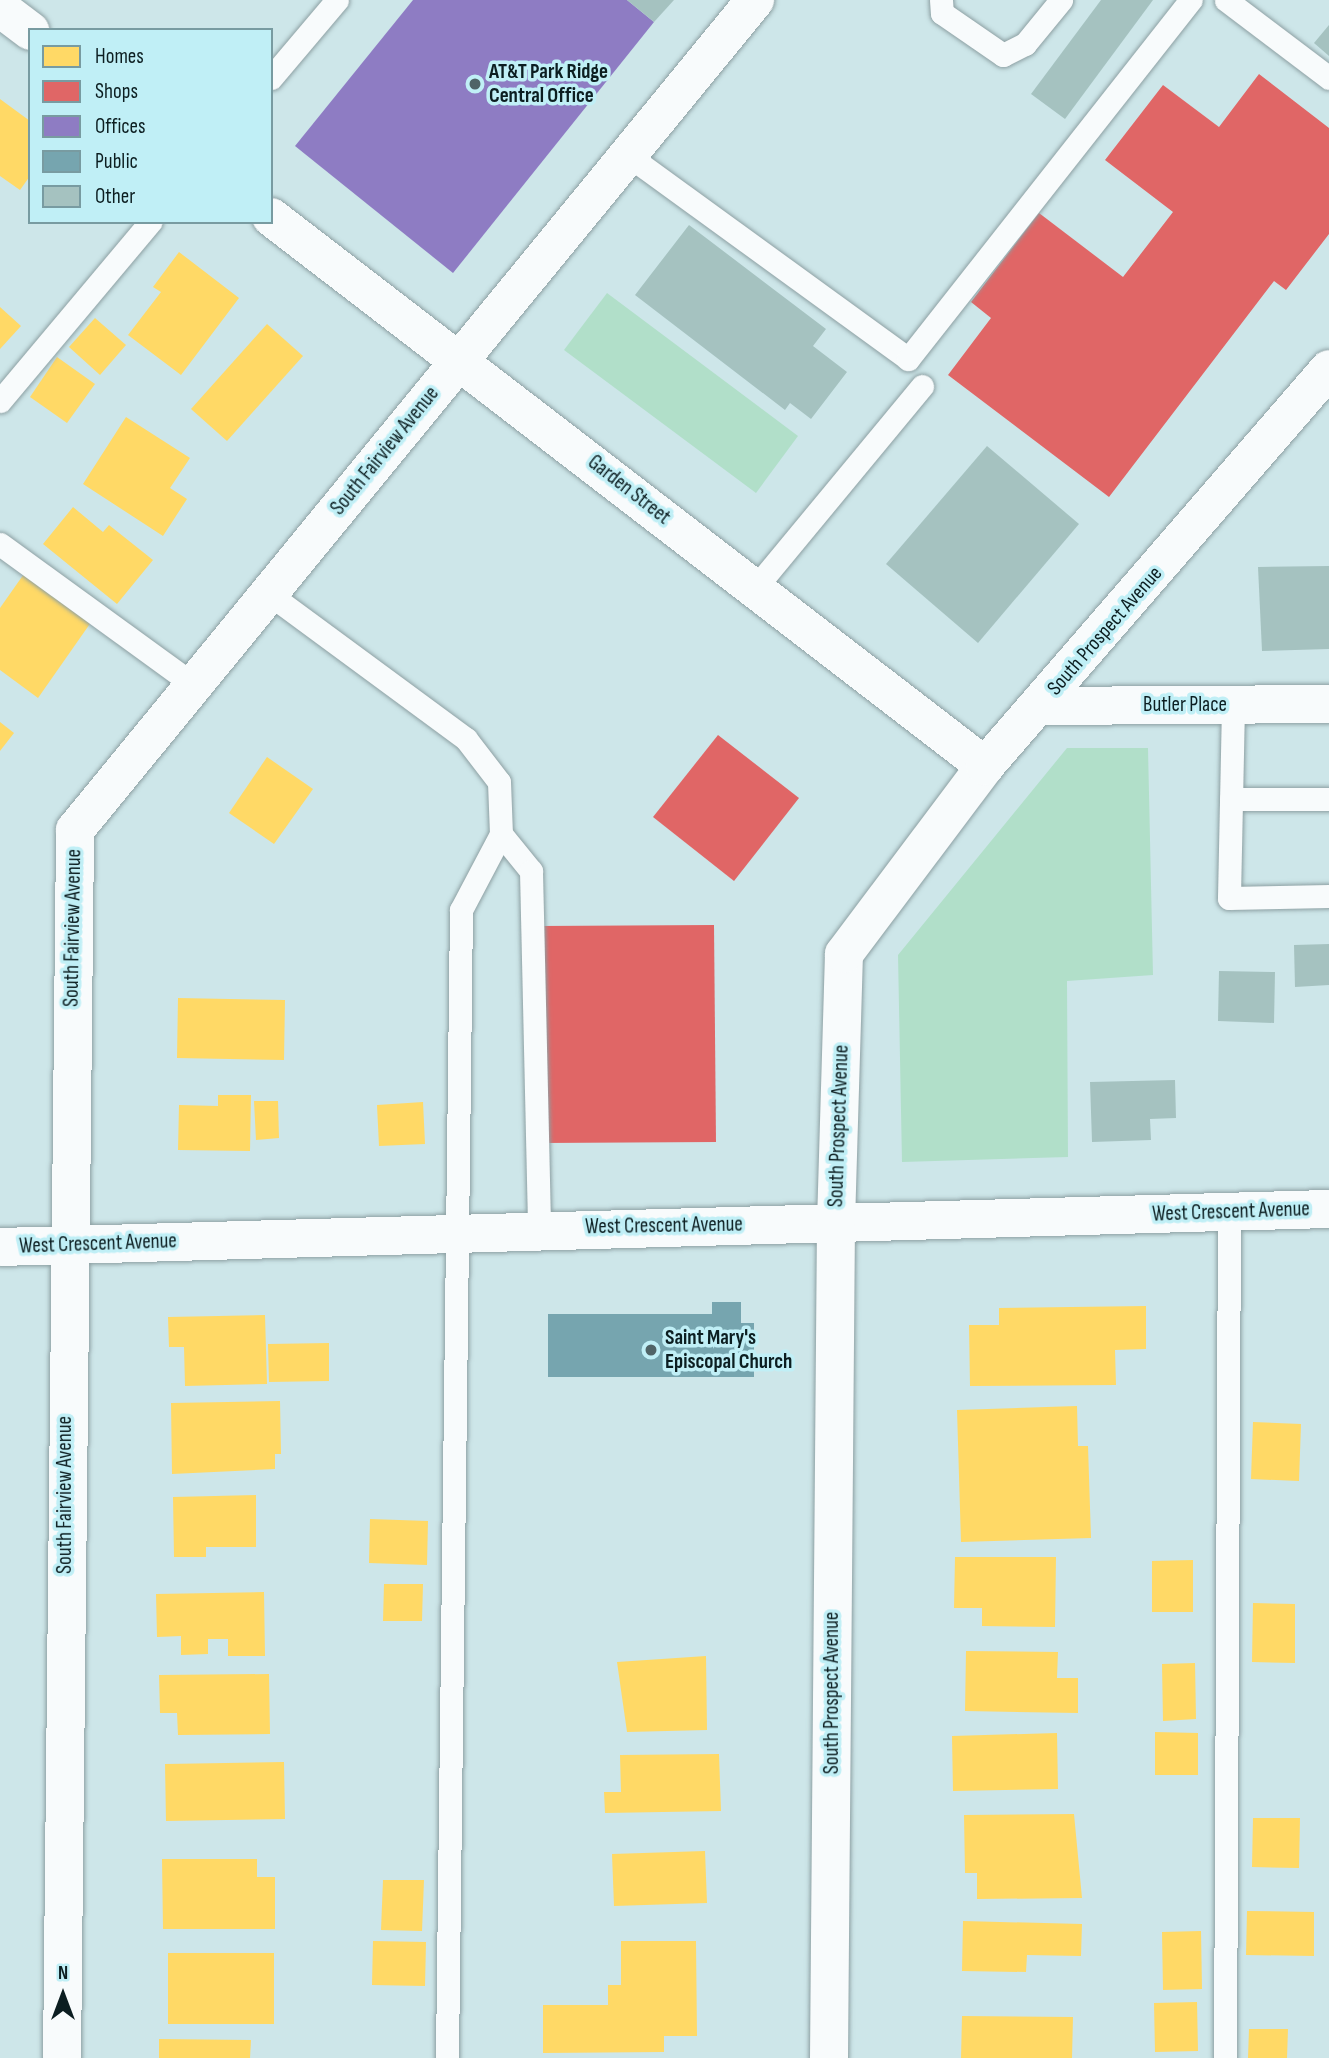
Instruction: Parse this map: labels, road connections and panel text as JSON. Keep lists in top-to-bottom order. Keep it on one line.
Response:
{"streets":{"street":["South Fairview Avenue","Garden Street","South Prospect Avenue","Butler Place","West Crescent Avenue"]},"crossings":[["South Fairview Avenue","Garden Street"],["South Fairview Avenue","West Crescent Avenue"],["Garden Street","South Prospect Avenue"],["South Prospect Avenue","Butler Place"],["South Prospect Avenue","West Crescent Avenue"]],"places":["AT&T Park Ridge Central Office","Saint Mary's Episcopal Church"],"legend":["Homes","Shops","Offices","Public","Other"],"north":"top"}
